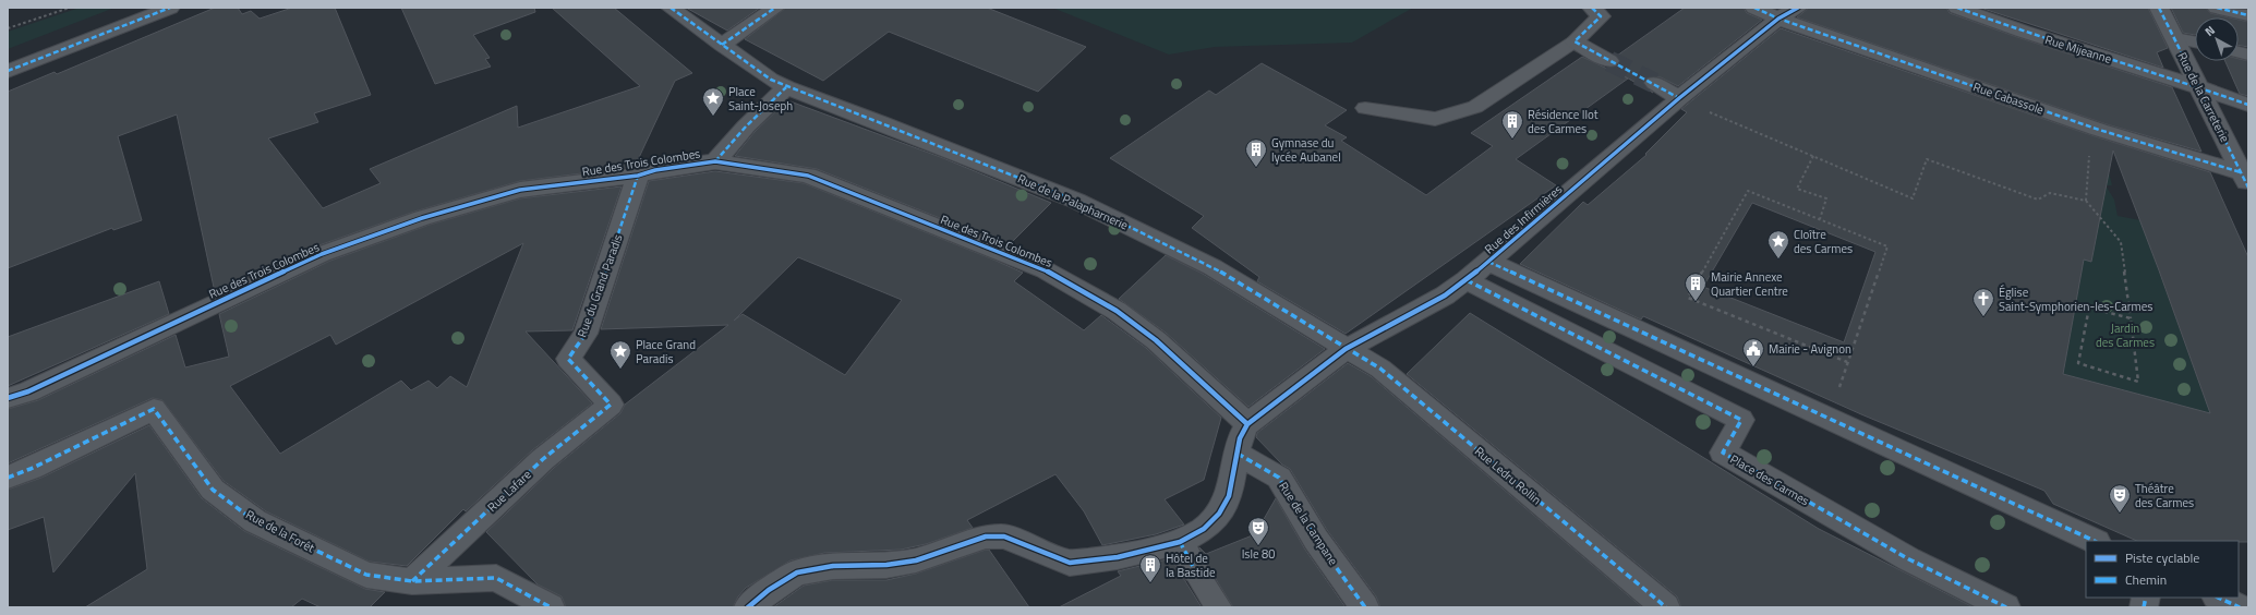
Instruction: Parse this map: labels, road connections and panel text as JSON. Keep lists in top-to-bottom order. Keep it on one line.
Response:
{"streets":{"street":["Rue Mijeanne","Rue de la Carreterie","Rue Cabassole","Rue des Trois Colombes","Rue de la Palapharnerie","Rue des Infirmières","Rue du Grand Paradis","Rue Ledru Rollin","Place des Carmes","Rue Lafare","Rue de la Campane","Rue de la Forêt"]},"crossings":[["Rue Mijeanne","Rue de la Carreterie"],["Rue de la Carreterie","Rue Cabassole"],["Rue Cabassole","Rue des Infirmières"],["Rue des Trois Colombes","Rue des Infirmières"],["Rue des Trois Colombes","Rue du Grand Paradis"],["Rue de la Palapharnerie","Rue des Infirmières"],["Rue de la Palapharnerie","Rue Ledru Rollin"],["Rue des Infirmières","Rue Ledru Rollin"],["Rue des Infirmières","Place des Carmes"],["Rue du Grand Paradis","Rue Lafare"],["Rue Lafare","Rue de la Forêt"]],"parks":["Jardin des Carmes"],"places":{"place":["Place Saint-Joseph","Cloître des Carmes","Place Grand Paradis"],"building":["Résidence Ilot des Carmes","Gymnase du lycée Aubanel","Mairie Annexe Quartier Centre","Hôtel de la Bastide"],"church":["Église Saint-Symphorien-les-Carmes"],"public building":["Mairie - Avignon"],"theatre":["Théâtre des Carmes","Isle 80"]},"legend":["Piste cyclable","Chemin"],"north":"top left"}
